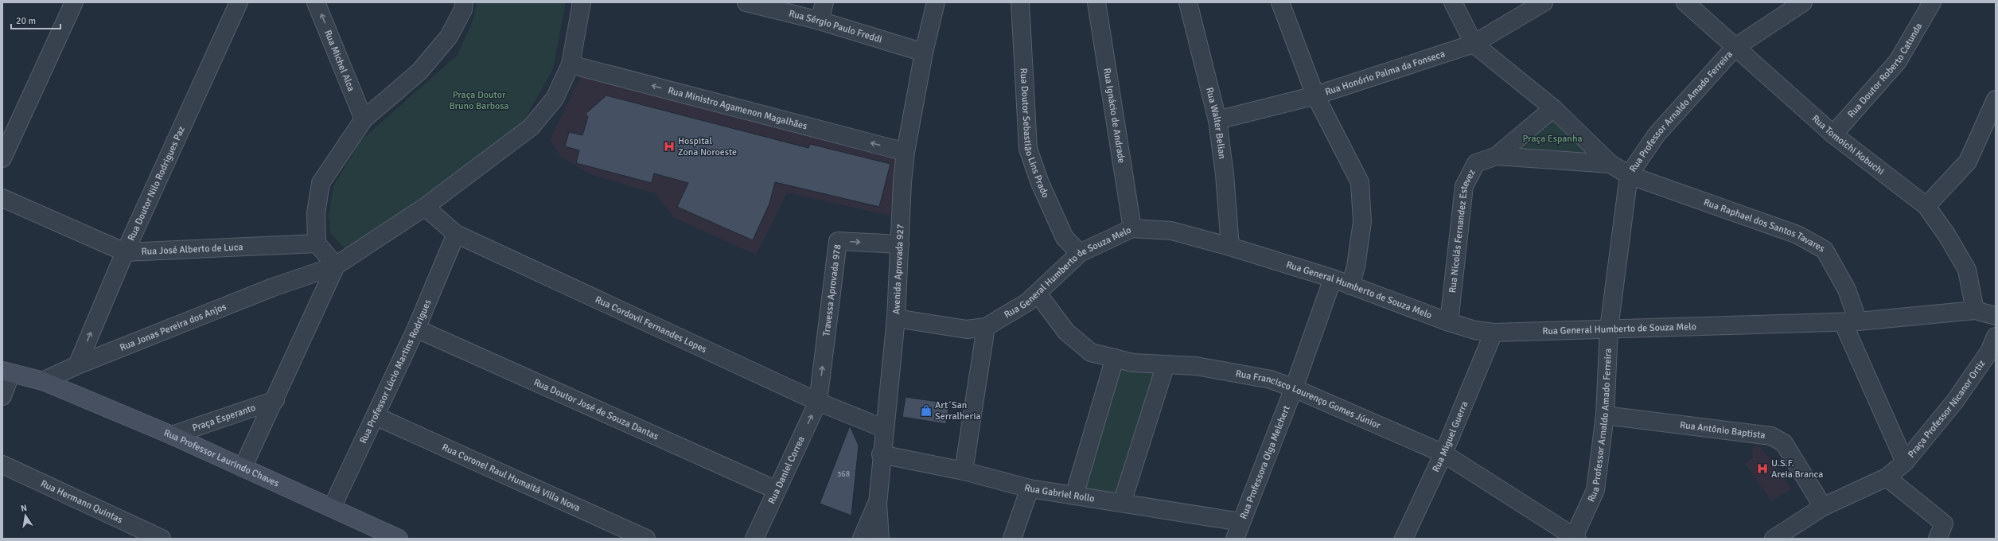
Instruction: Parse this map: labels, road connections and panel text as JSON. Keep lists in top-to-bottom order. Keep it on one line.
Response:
{"streets":{"street":["Rua Sérgio Paulo Freddi","Rua Michel Alca","Rua Doutor Roberto Catunda","Rua Honório Palma da Fonseca","Rua Ministro Agamenon Magalhães","Rua Professor Arnaldo Amado Ferreira","Rua Ignácio de Andrade","Rua Walter Belian","Rua Doutor Sebastião Lins Prado","Rua Tomoichi Kobuchi","Rua Doutor Nilo Rodrigues Paz","Rua Raphael dos Santos Tavares","Rua Nicolás Fernandez Estevez","Rua José Alberto de Luca","Avenida Aprovada 927","Rua General Humberto de Souza Melo","Travessa Aprovada 978","Rua Cordovil Fernandes Lopes","Rua Jonas Pereira dos Anjos","Rua Professor Lúcio Martins Rodrigues","Rua Francisco Lourenço Gomes Júnior","Praça Professor Nicanor Ortiz","Rua Doutor José de Souza Dantas","Praça Esperanto","Rua Antônio Baptista","Rua Miguel Guerra","Rua Professor Laurindo Chaves","Rua Professora Olga Melchert","Rua Daniel Correa","Rua Coronel Raul Humaitá Villa Nova","Rua Gabriel Rollo","Rua Hermann Quintas"]},"crossings":[["Rua Sérgio Paulo Freddi","Avenida Aprovada 927"],["Rua Doutor Roberto Catunda","Rua Tomoichi Kobuchi"],["Rua Honório Palma da Fonseca","Rua Walter Belian"],["Rua Ministro Agamenon Magalhães","Avenida Aprovada 927"],["Rua Ministro Agamenon Magalhães","Rua Jonas Pereira dos Anjos"],["Rua Professor Arnaldo Amado Ferreira","Rua Tomoichi Kobuchi"],["Rua Professor Arnaldo Amado Ferreira","Rua Raphael dos Santos Tavares"],["Rua Professor Arnaldo Amado Ferreira","Rua General Humberto de Souza Melo"],["Rua Professor Arnaldo Amado Ferreira","Rua Francisco Lourenço Gomes Júnior"],["Rua Professor Arnaldo Amado Ferreira","Rua Antônio Baptista"],["Rua Ignácio de Andrade","Rua General Humberto de Souza Melo"],["Rua Walter Belian","Rua General Humberto de Souza Melo"],["Rua Doutor Sebastião Lins Prado","Rua General Humberto de Souza Melo"],["Rua Doutor Nilo Rodrigues Paz","Rua José Alberto de Luca"],["Rua Doutor Nilo Rodrigues Paz","Rua Jonas Pereira dos Anjos"],["Rua Raphael dos Santos Tavares","Rua General Humberto de Souza Melo"],["Rua Raphael dos Santos Tavares","Praça Professor Nicanor Ortiz"],["Rua Nicolás Fernandez Estevez","Rua General Humberto de Souza Melo"],["Avenida Aprovada 927","Rua General Humberto de Souza Melo"],["Avenida Aprovada 927","Travessa Aprovada 978"],["Avenida Aprovada 927","Rua Cordovil Fernandes Lopes"],["Avenida Aprovada 927","Rua Gabriel Rollo"],["Rua General Humberto de Souza Melo","Rua Francisco Lourenço Gomes Júnior"],["Rua General Humberto de Souza Melo","Praça Professor Nicanor Ortiz"],["Rua General Humberto de Souza Melo","Rua Miguel Guerra"],["Rua General Humberto de Souza Melo","Rua Professora Olga Melchert"],["Travessa Aprovada 978","Rua Cordovil Fernandes Lopes"],["Travessa Aprovada 978","Rua Daniel Correa"],["Rua Cordovil Fernandes Lopes","Rua Jonas Pereira dos Anjos"],["Rua Cordovil Fernandes Lopes","Rua Professor Lúcio Martins Rodrigues"],["Rua Cordovil Fernandes Lopes","Rua Daniel Correa"],["Rua Jonas Pereira dos Anjos","Rua Professor Laurindo Chaves"],["Rua Professor Lúcio Martins Rodrigues","Rua Doutor José de Souza Dantas"],["Rua Professor Lúcio Martins Rodrigues","Rua Professor Laurindo Chaves"],["Rua Professor Lúcio Martins Rodrigues","Rua Coronel Raul Humaitá Villa Nova"],["Rua Francisco Lourenço Gomes Júnior","Rua Miguel Guerra"],["Rua Francisco Lourenço Gomes Júnior","Rua Professora Olga Melchert"],["Praça Professor Nicanor Ortiz","Rua Antônio Baptista"],["Rua Doutor José de Souza Dantas","Rua Daniel Correa"],["Praça Esperanto","Rua Professor Laurindo Chaves"],["Rua Professora Olga Melchert","Rua Gabriel Rollo"]],"one_way":["Rua Michel Alca","Rua Ministro Agamenon Magalhães"],"parks":["Praça Doutor Bruno Barbosa","Praça Espanha"],"places":{"hospital":["Hospital Zona Noroeste","U.S.F. Areia Branca"],"shop":["Art´San Serralheria"]},"house_numbers":["368"],"scale_bar":"20 m","north":"top"}
